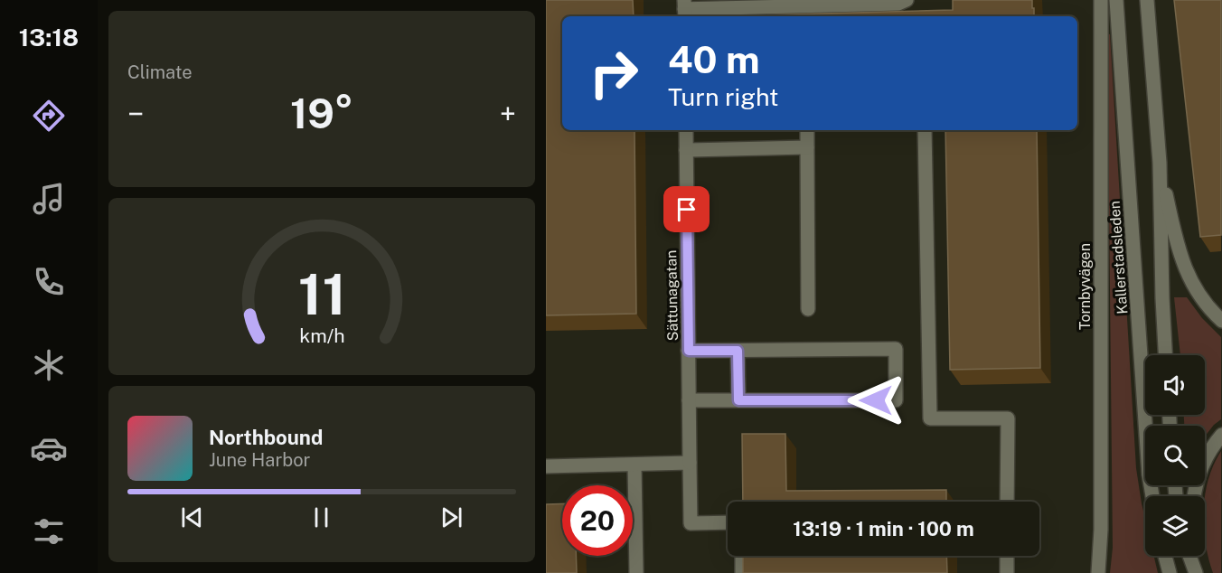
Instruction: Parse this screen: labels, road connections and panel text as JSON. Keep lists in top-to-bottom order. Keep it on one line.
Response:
{"streets":{"main road":["Kallerstadsleden","Tornbyvägen","Sättunagatan"]},"page":{"tabs":"13:18","tile":"Climate","turn":["40 m","Turn right"],"heat":["−","19°","+"],"song":["Northbound","June Harbor"],"limit":"20","trip":"13:19 · 1 min · 100 m","gauge":["11","km/h"]}}
